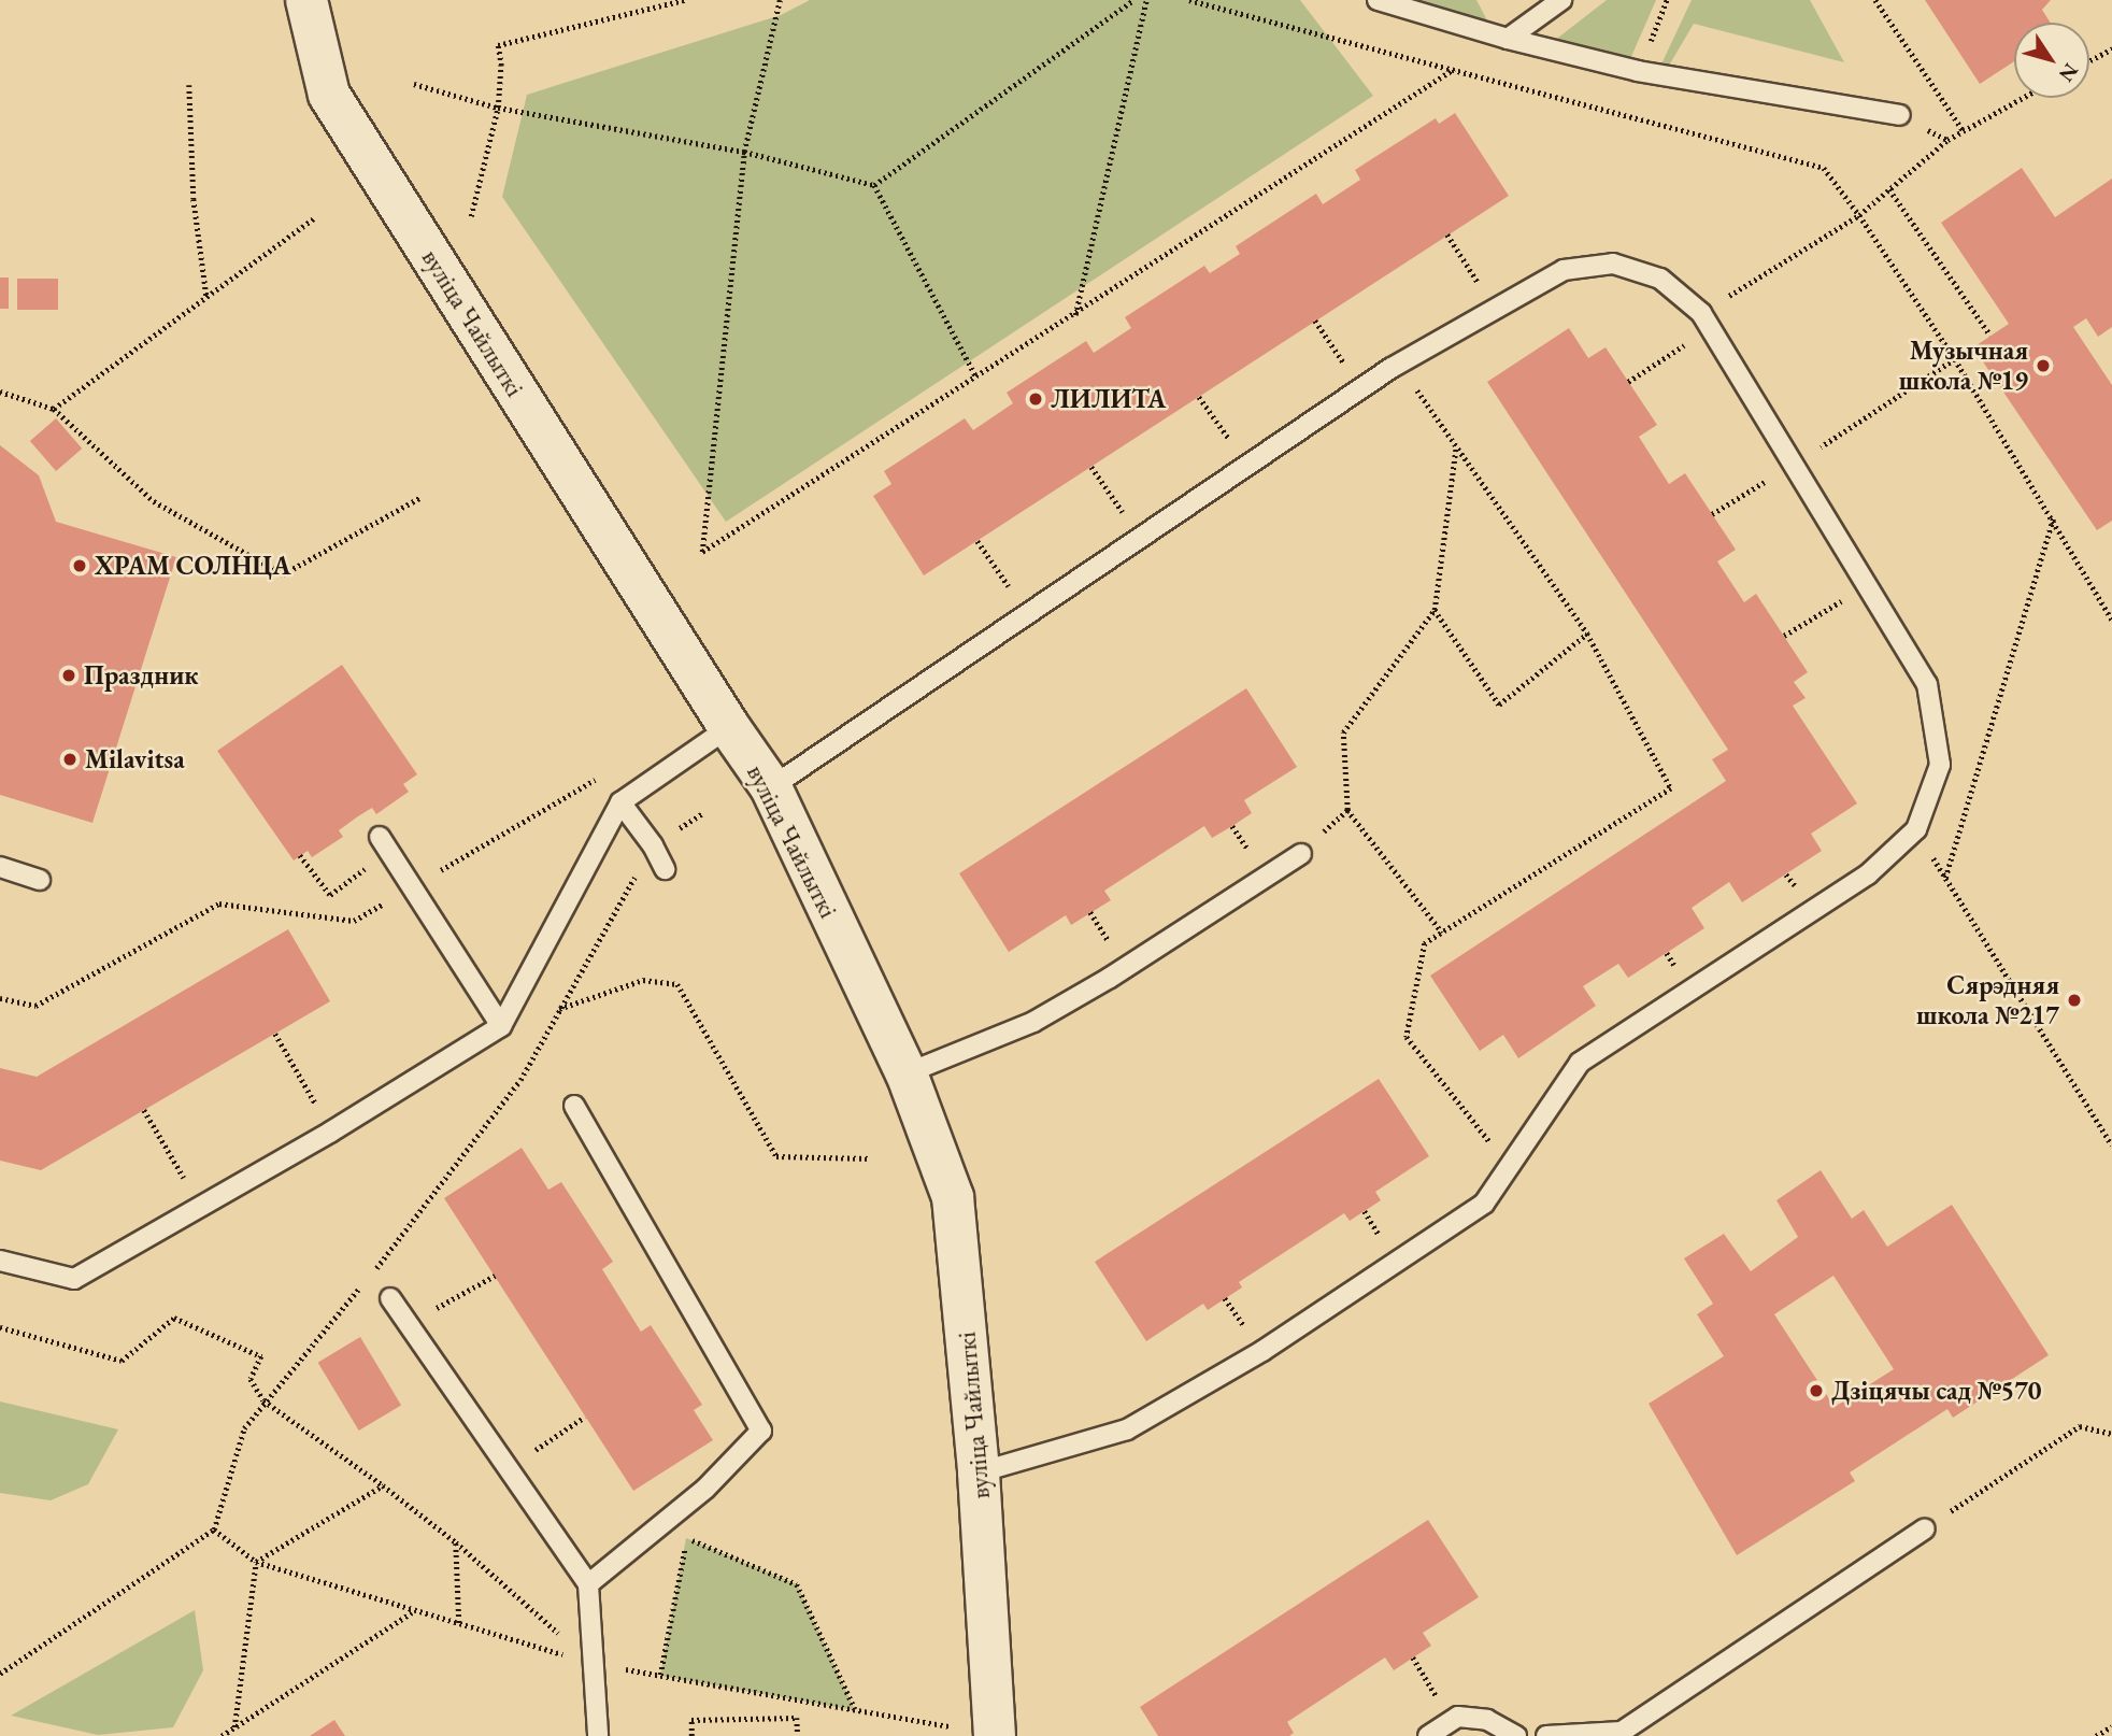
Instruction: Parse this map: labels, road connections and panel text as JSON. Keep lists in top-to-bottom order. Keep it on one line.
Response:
{"streets":{"street":["вуліца Чайлыткі"]},"places":["Музычная школа №19","ЛИЛИТА","ХРАМ СОЛНЦА","Праздник","Milavitsa","Сярэдняя школа №217","Дзіцячы сад №570"],"north":"bottom right"}
